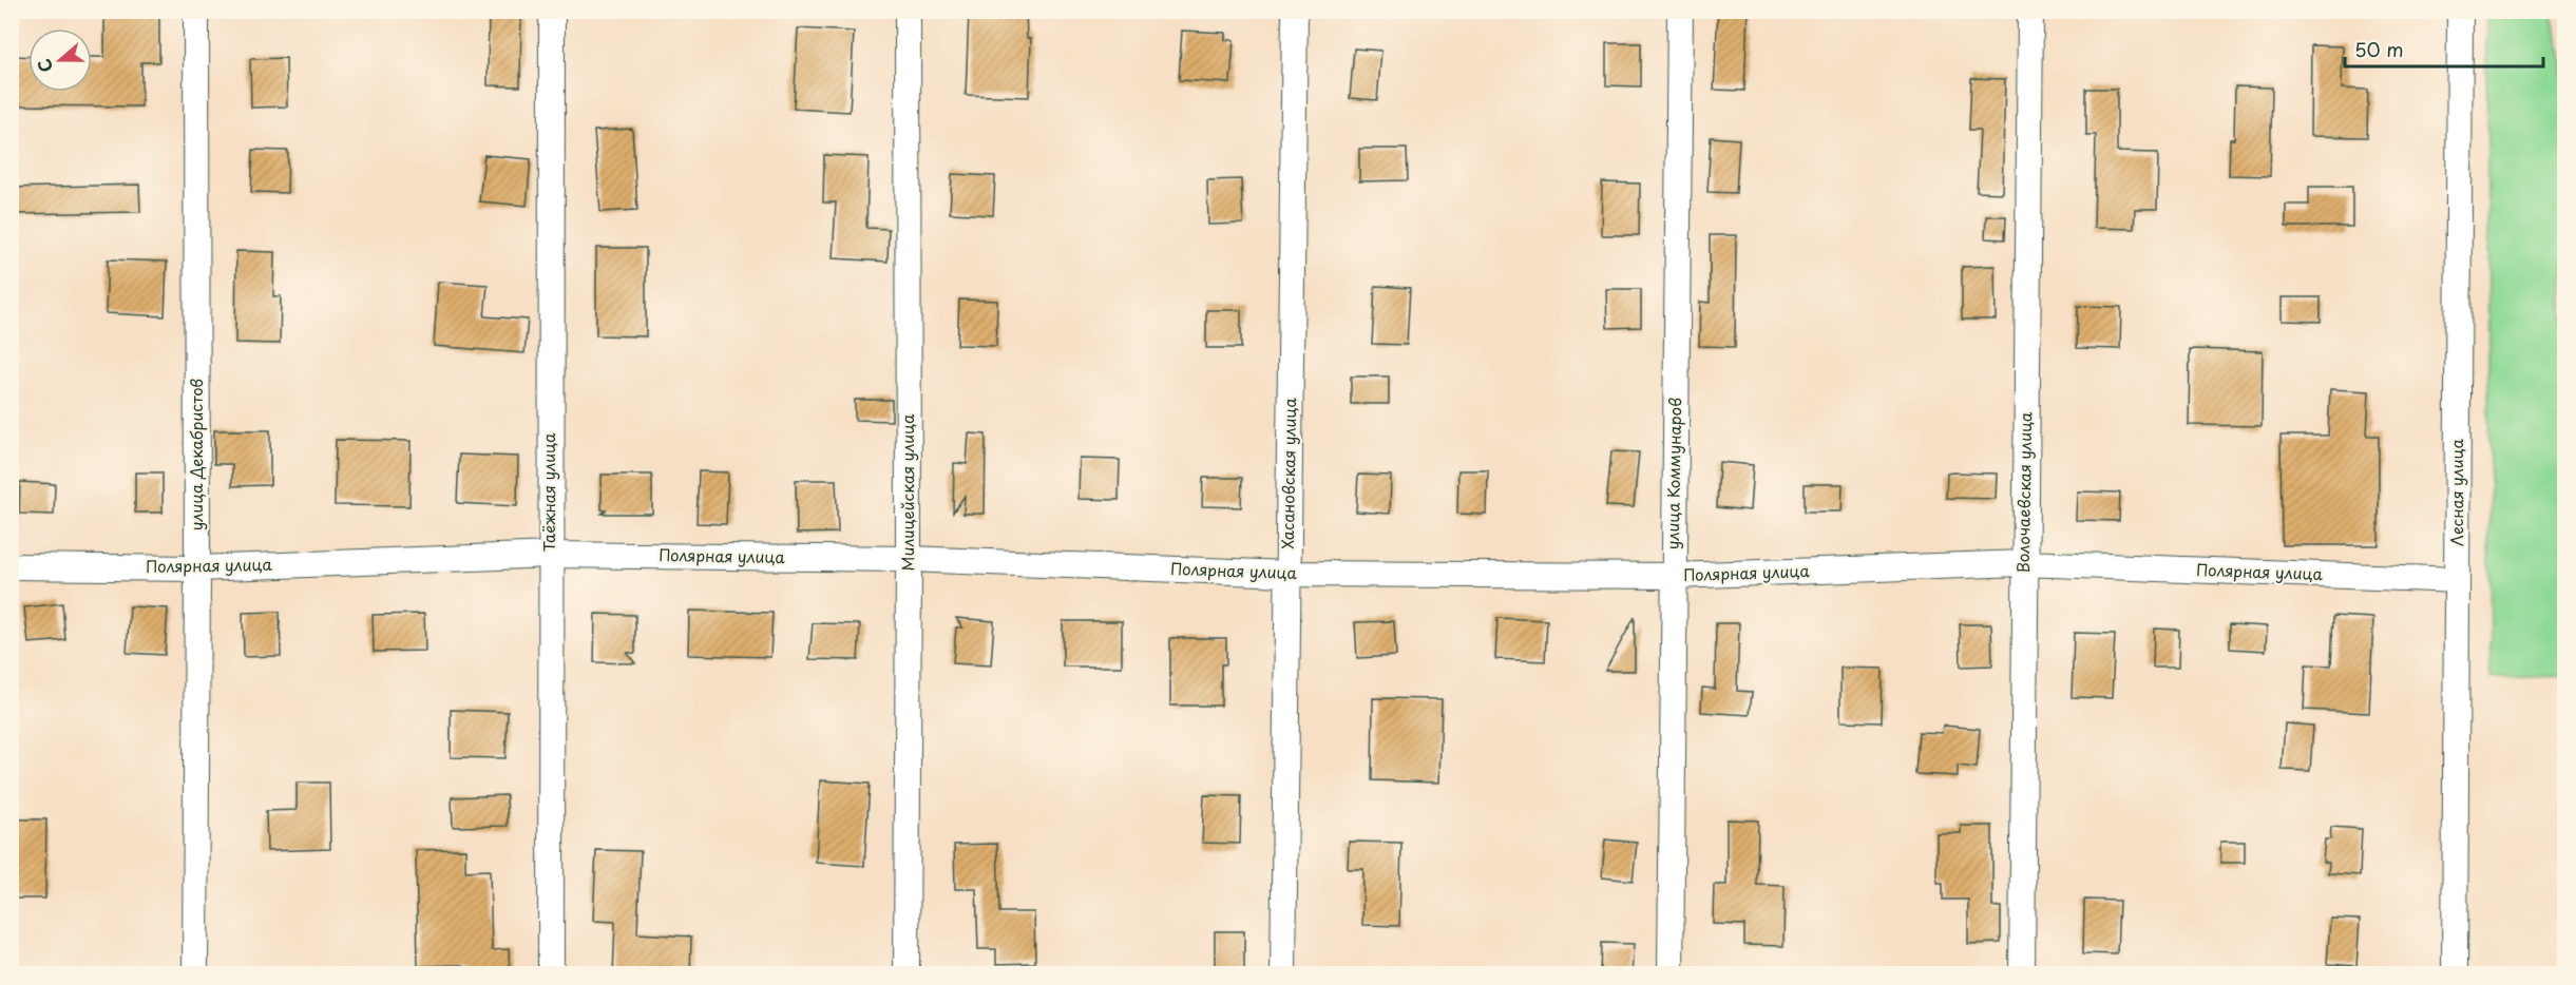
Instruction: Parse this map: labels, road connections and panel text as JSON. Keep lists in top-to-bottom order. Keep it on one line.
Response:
{"streets":{"street":["улица Декабристов","Хасановская улица","улица Коммунаров","Таёжная улица","Милицейская улица","Волочаевская улица","Лесная улица","Полярная улица"]},"crossings":[["улица Декабристов","Полярная улица"],["Хасановская улица","Полярная улица"],["улица Коммунаров","Полярная улица"],["Таёжная улица","Полярная улица"],["Милицейская улица","Полярная улица"],["Волочаевская улица","Полярная улица"],["Лесная улица","Полярная улица"]],"scale_bar":"50 m","north":"left"}
